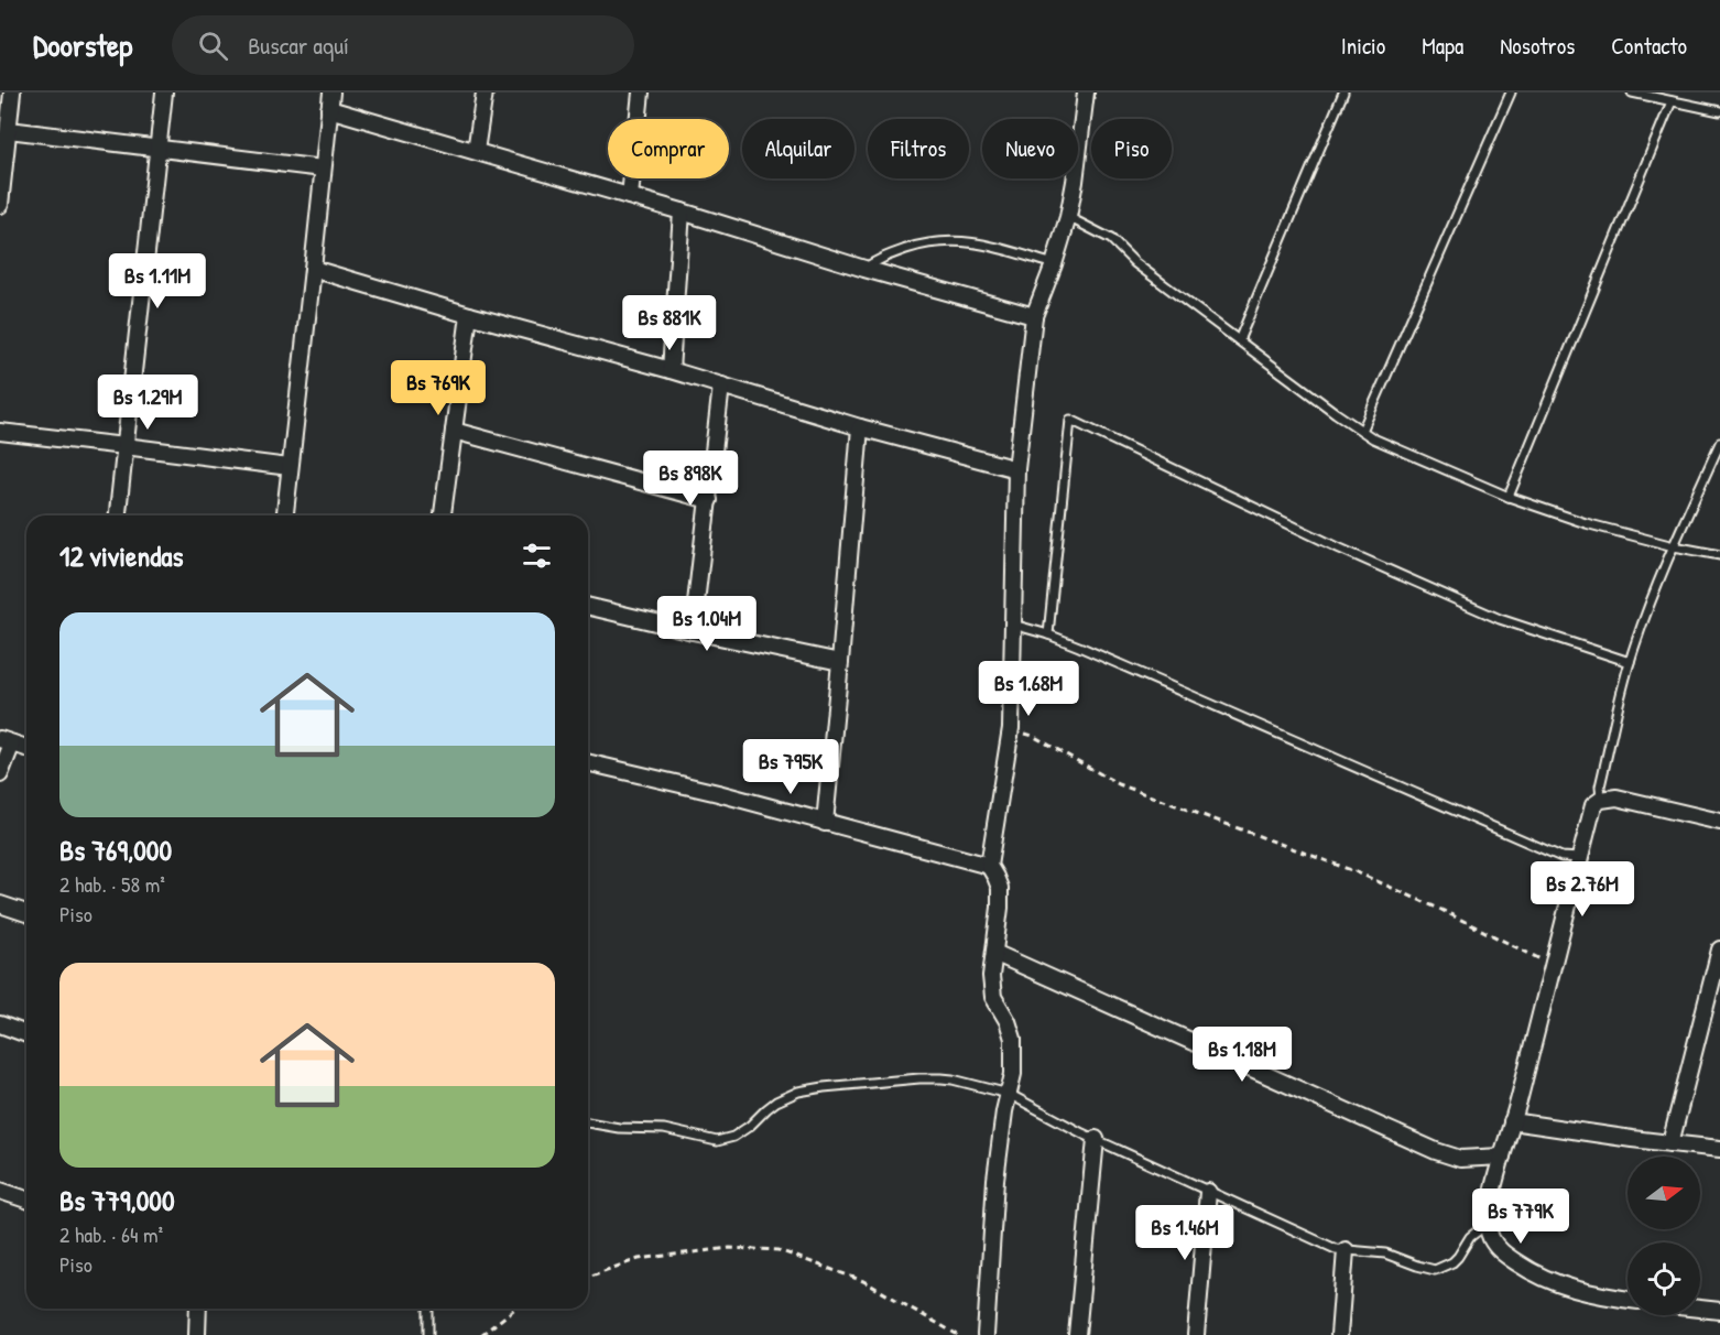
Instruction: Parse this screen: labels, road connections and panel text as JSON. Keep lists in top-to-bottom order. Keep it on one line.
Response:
{"north":"right","page":{"header":"Doorstep","search":"Buscar aquí","nav":["Inicio","Mapa","Nosotros","Contacto"],"chip":["Comprar","Alquilar","Filtros","Nuevo","Piso"],"price":["Bs 1.11M","Bs 881K","Bs 769K","Bs 1.29M","Bs 898K","Bs 1.04M","Bs 1.68M","Bs 795K","Bs 2.76M","Bs 1.18M","Bs 779K","Bs 1.46M"],"heading":"12 viviendas","list":[{"name":"Bs 769,000","note":"2 hab. · 58 m² · Piso"},{"name":"Bs 779,000","note":"2 hab. · 64 m² · Piso"}]}}
